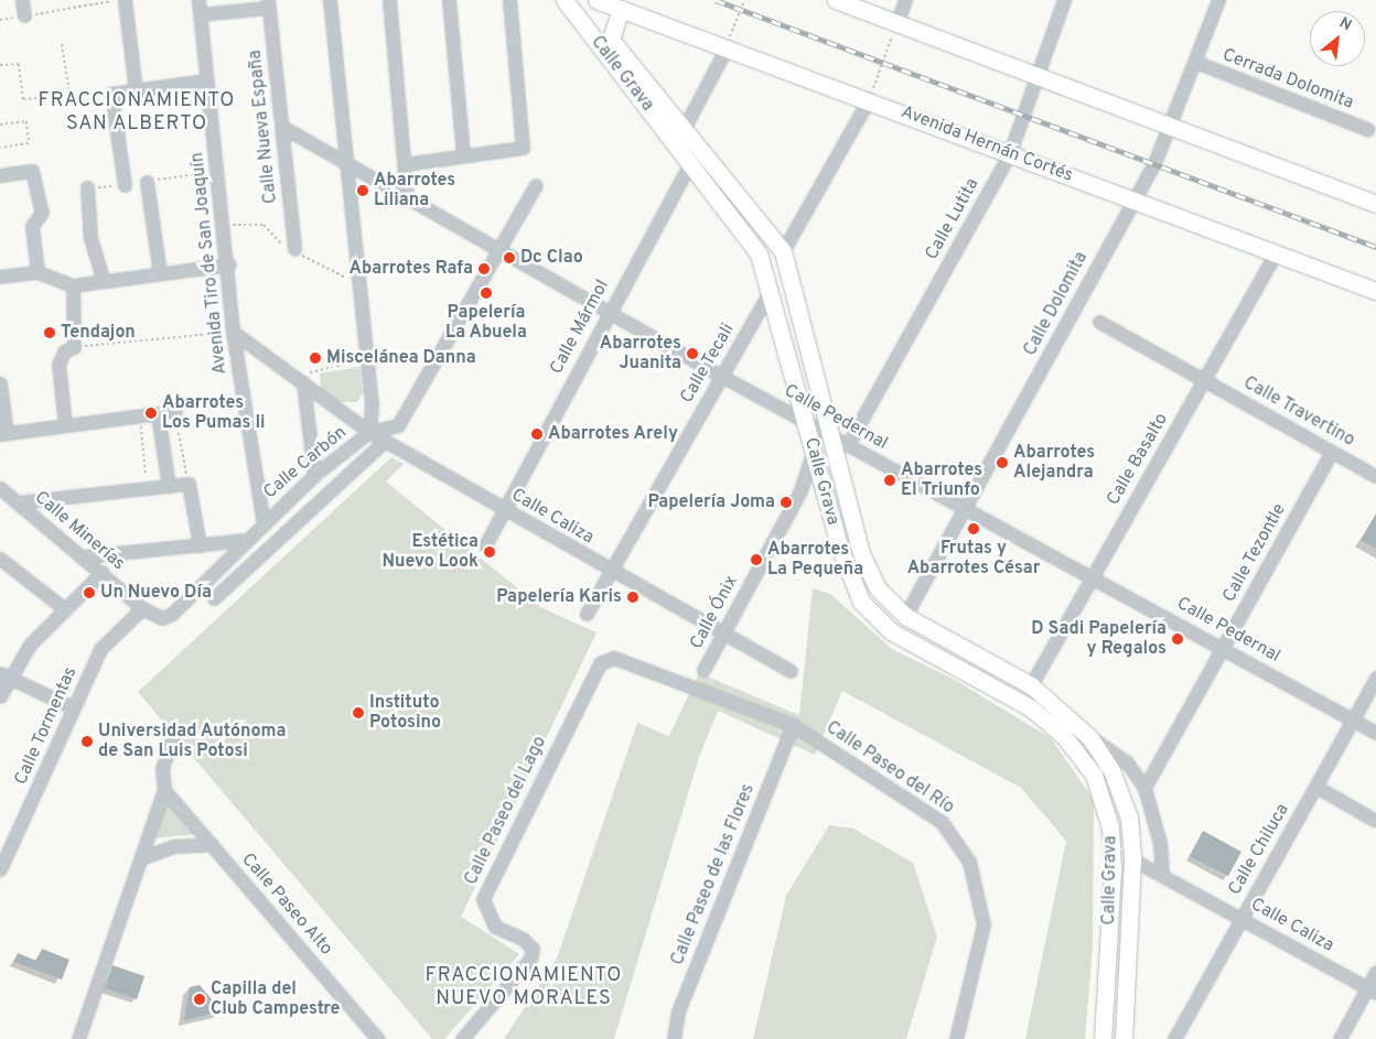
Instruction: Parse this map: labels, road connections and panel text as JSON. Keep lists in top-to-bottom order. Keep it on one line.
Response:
{"streets":{"main road":["Calle Grava","Avenida Hernán Cortés"],"street":["Cerrada Dolomita","Calle Nueva España","Calle Lutita","Avenida Tiro de San Joaquín","Calle Dolomita","Calle Mármol","Calle Tecali","Calle Travertino","Calle Pedernal","Calle Basalto","Calle Carbón","Calle Caliza","Calle Minerías","Calle Tezontle","Calle Ónix","Calle Tormentas","Calle Paseo del Río","Calle Paseo del Lago","Calle Chiluca","Calle Paseo de las Flores","Calle Paseo Alto"]},"crossings":[["Calle Grava","Avenida Hernán Cortés"],["Calle Grava","Calle Dolomita"],["Calle Grava","Calle Mármol"],["Calle Grava","Calle Tecali"],["Calle Grava","Calle Pedernal"],["Calle Grava","Calle Basalto"],["Calle Grava","Calle Caliza"],["Calle Grava","Calle Ónix"],["Cerrada Dolomita","Calle Dolomita"],["Calle Nueva España","Calle Pedernal"],["Avenida Hernán Cortés","Calle Lutita"],["Avenida Hernán Cortés","Calle Dolomita"],["Avenida Hernán Cortés","Calle Basalto"],["Calle Lutita","Calle Pedernal"],["Avenida Tiro de San Joaquín","Calle Carbón"],["Avenida Tiro de San Joaquín","Calle Caliza"],["Calle Dolomita","Calle Pedernal"],["Calle Mármol","Calle Pedernal"],["Calle Mármol","Calle Caliza"],["Calle Tecali","Calle Pedernal"],["Calle Tecali","Calle Caliza"],["Calle Travertino","Calle Basalto"],["Calle Travertino","Calle Tezontle"],["Calle Pedernal","Calle Basalto"],["Calle Pedernal","Calle Carbón"],["Calle Pedernal","Calle Tezontle"],["Calle Pedernal","Calle Chiluca"],["Calle Carbón","Calle Caliza"],["Calle Carbón","Calle Minerías"],["Calle Caliza","Calle Ónix"],["Calle Caliza","Calle Chiluca"],["Calle Minerías","Calle Tormentas"],["Calle Paseo del Río","Calle Paseo del Lago"],["Calle Paseo del Río","Calle Paseo de las Flores"]],"districts":["FRACCIONAMIENTO SAN ALBERTO","FRACCIONAMIENTO NUEVO MORALES"],"places":["Abarrotes Liliana","Dc Clao","Abarrotes Rafa","Papelería La Abuela","Tendajon","Abarrotes Juanita","Miscelánea Danna","Abarrotes Los Pumas Ii","Abarrotes Arely","Abarrotes Alejandra","Abarrotes El Triunfo","Papelería Joma","Frutas y Abarrotes César","Estética Nuevo Look","Abarrotes La Pequeña","Un Nuevo Día","Papelería Karis","D Sadi Papelería y Regalos","Instituto Potosino","Universidad Autónoma de San Luis Potosi","Capilla del Club Campestre"],"north":"top right"}
